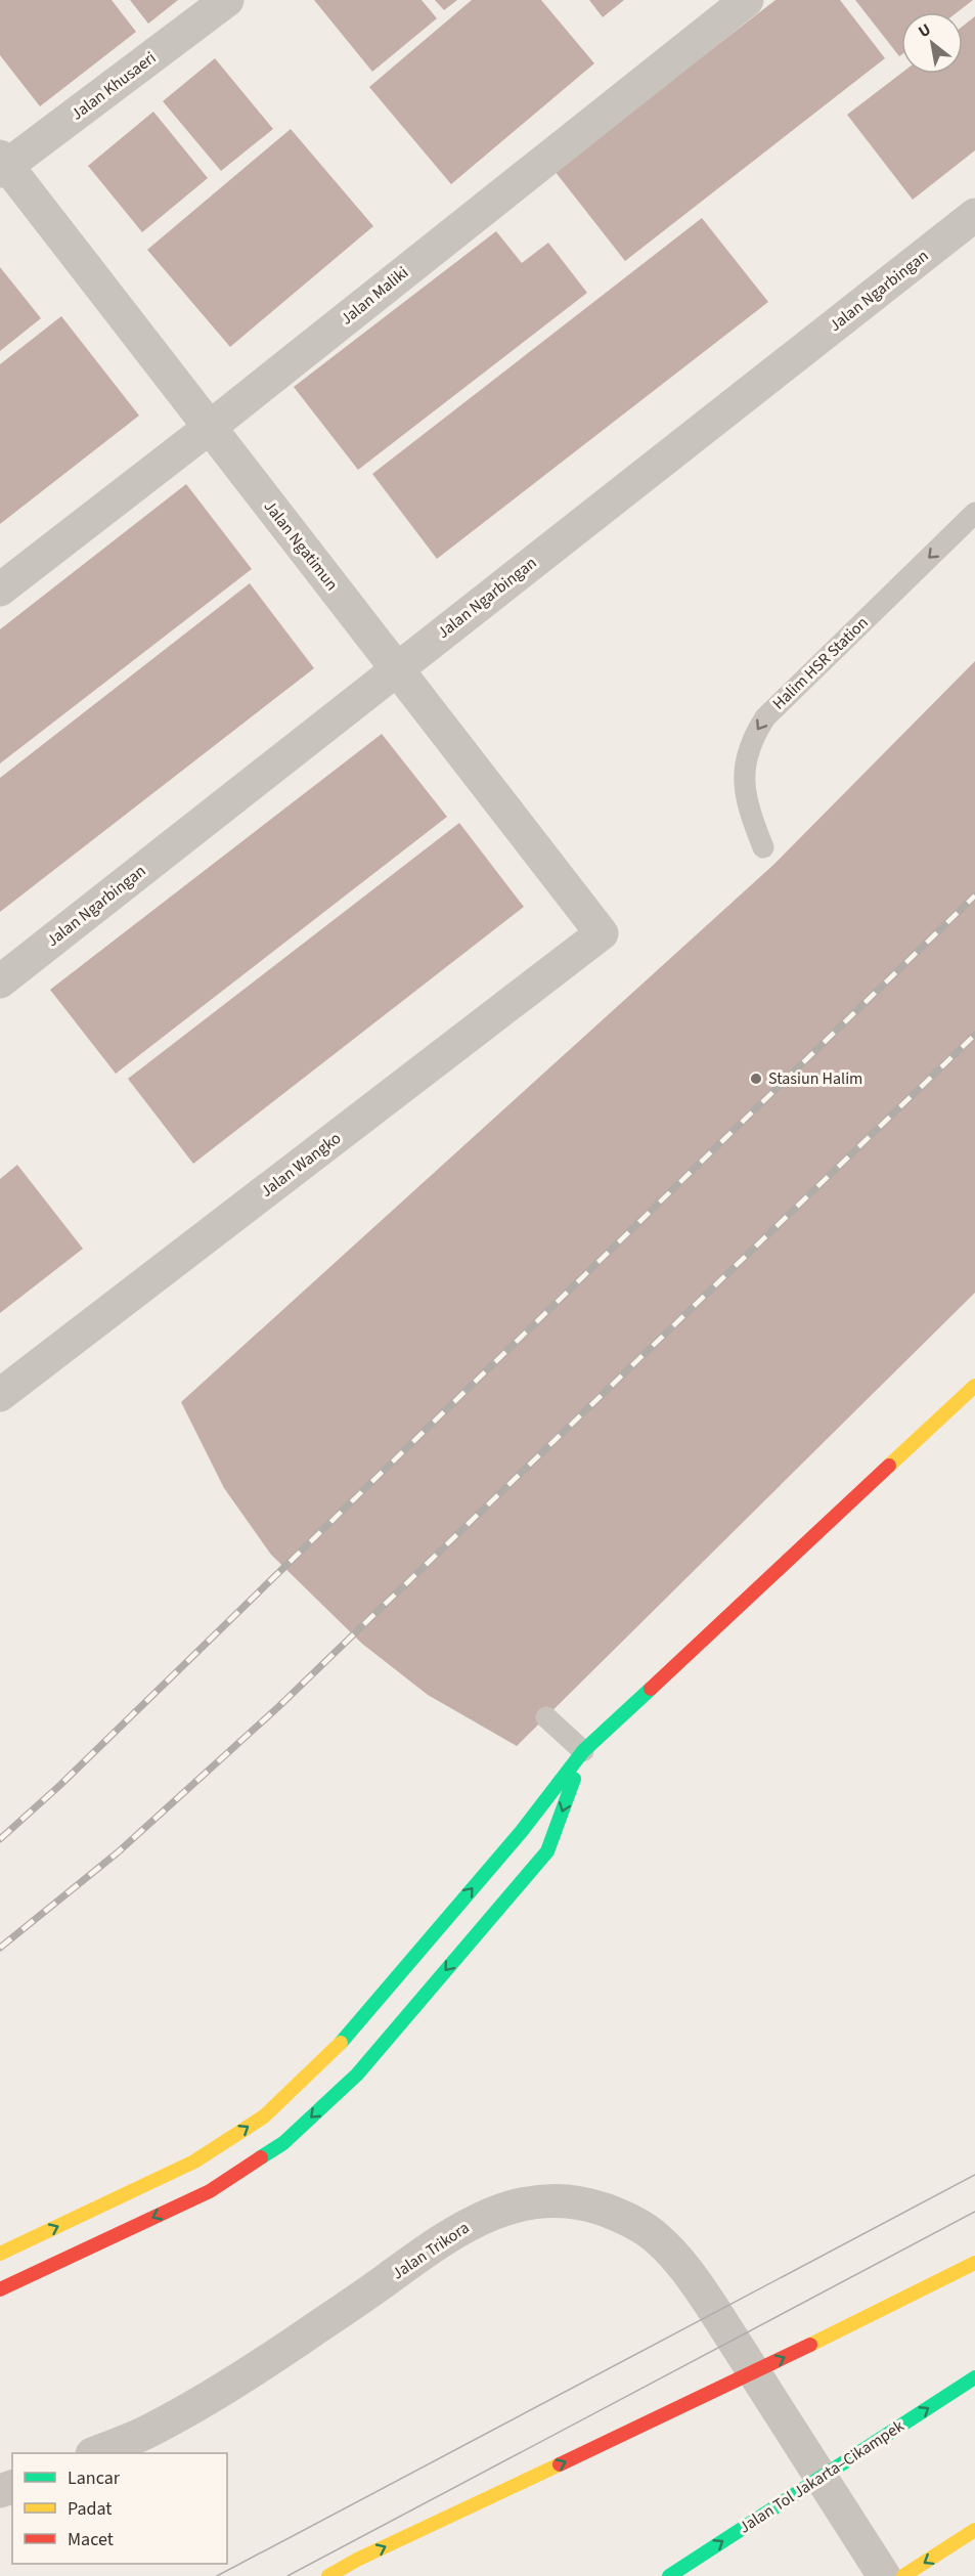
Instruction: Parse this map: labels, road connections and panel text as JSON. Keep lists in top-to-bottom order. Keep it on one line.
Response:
{"streets":{"main road":["Jalan Tol Jakarta–Cikampek"],"street":["Jalan Khusaeri","Jalan Ngarbingan","Jalan Maliki","Jalan Ngatimun","Jalan Wangko","Jalan Trikora"],"lane":["Halim HSR Station"]},"crossings":[["Jalan Khusaeri","Jalan Ngatimun"],["Jalan Ngarbingan","Jalan Ngatimun"],["Jalan Maliki","Jalan Ngatimun"],["Jalan Ngatimun","Jalan Wangko"]],"one_way":["Halim HSR Station"],"places":["Stasiun Halim"],"legend":["Lancar","Padat","Macet"],"north":"top left"}
